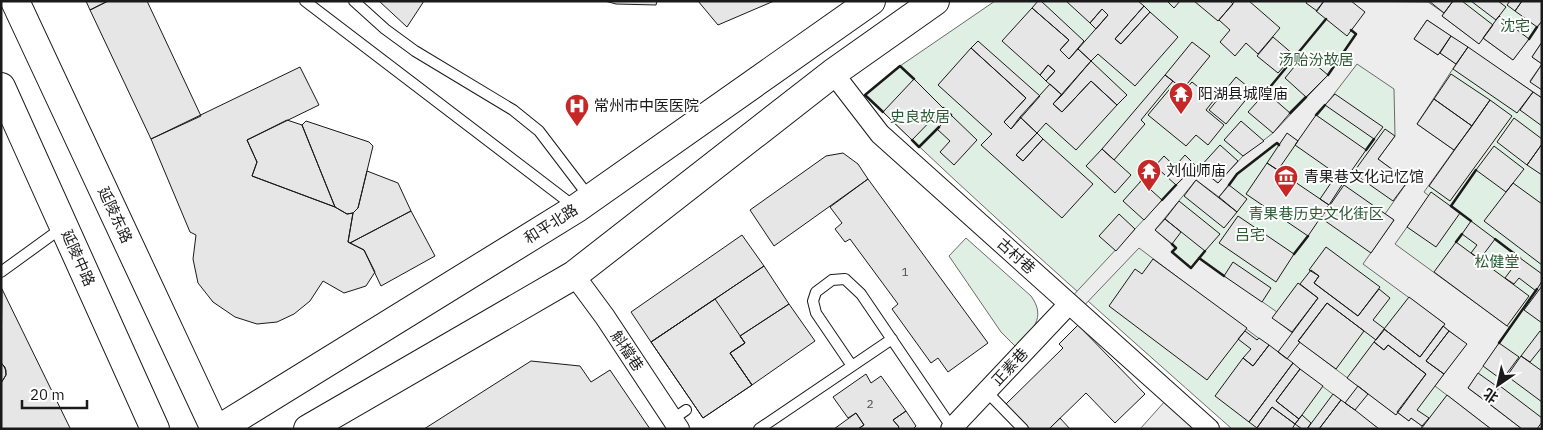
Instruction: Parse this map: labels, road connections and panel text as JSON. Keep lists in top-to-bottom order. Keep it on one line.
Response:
{"streets":{"main road":["延陵东路","和平北路","延陵中路"],"street":["古村巷","斛檔巷","正素巷"]},"crossings":[["古村巷","正素巷"]],"parks":["沈宅","汤贻汾故居","史良故居","青果巷历史文化街区","吕宅","松健堂"],"places":{"temple":["阳湖县城隍庙","刘仙师庙"],"hospital":["常州市中医医院"],"museum":["青果巷文化记忆馆"]},"house_numbers":["1","2"],"scale_bar":"20 m","north":"bottom left"}
